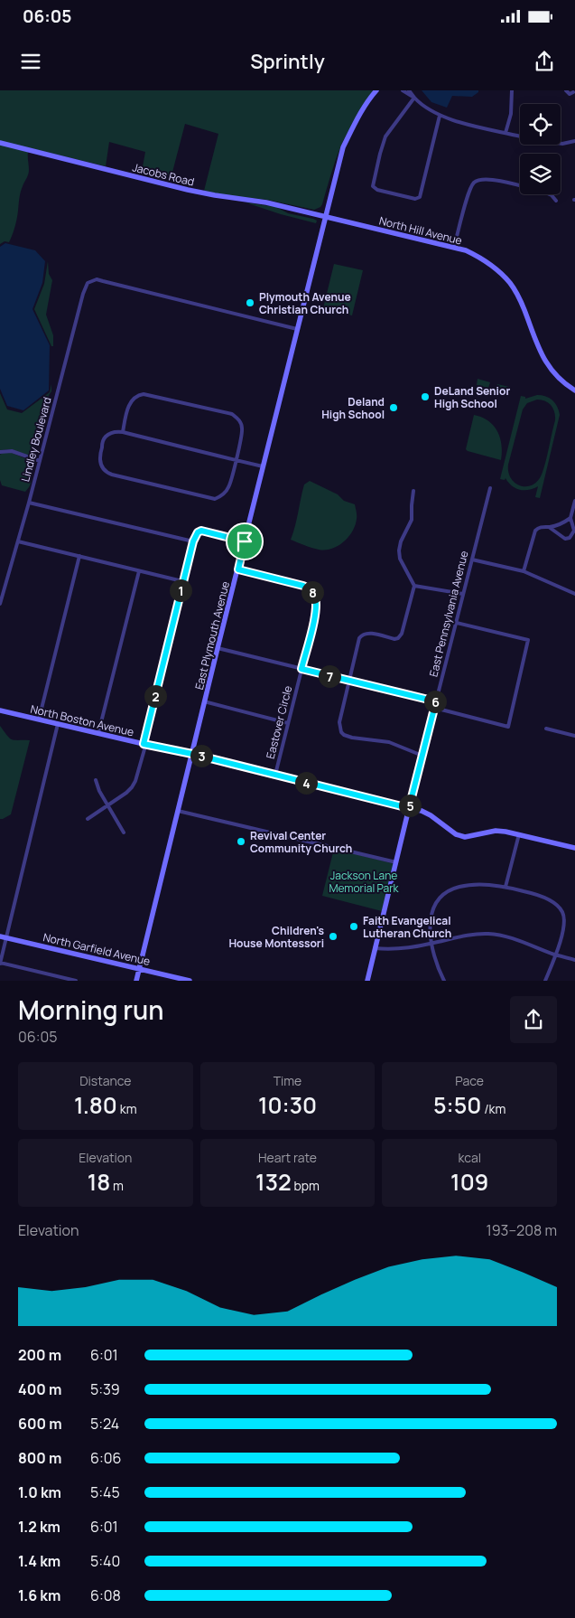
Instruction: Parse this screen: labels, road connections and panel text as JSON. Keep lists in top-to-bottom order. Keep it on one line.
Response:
{"streets":{"street":["Jacobs Road","North Hill Avenue","Lindley Boulevard","East Pennsylvania Avenue","East Plymouth Avenue","North Boston Avenue","Eastover Circle","North Garfield Avenue"]},"crossings":[["Jacobs Road","North Hill Avenue"],["Jacobs Road","East Plymouth Avenue"],["North Hill Avenue","East Plymouth Avenue"],["Lindley Boulevard","East Plymouth Avenue"],["East Pennsylvania Avenue","North Boston Avenue"],["East Plymouth Avenue","North Boston Avenue"],["East Plymouth Avenue","Eastover Circle"],["East Plymouth Avenue","North Garfield Avenue"],["North Boston Avenue","Eastover Circle"]],"parks":["Jackson Lane Memorial Park"],"places":["Plymouth Avenue Christian Church","DeLand Senior High School","Deland High School","Revival Center Community Church","Faith Evangelical Lutheran Church","Children's House Montessori"],"page":{"status":"06:05","header":"Sprintly","pins":["1","8","7","2","6","3","4","5"],"heading":["Morning run","06:05"],"stats":[["Distance","1.80 km"],["Time","10:30"],["Pace","5:50 /km"],["Elevation","18 m"],["Heart rate","132 bpm"],["kcal","109"]],"chart":["Elevation","193–208 m"],"list":[{"name":"200 m","note":"6:01"},{"name":"400 m","note":"5:39"},{"name":"600 m","note":"5:24"},{"name":"800 m","note":"6:06"},{"name":"1.0 km","note":"5:45"},{"name":"1.2 km","note":"6:01"},{"name":"1.4 km","note":"5:40"},{"name":"1.6 km","note":"6:08"}]}}
